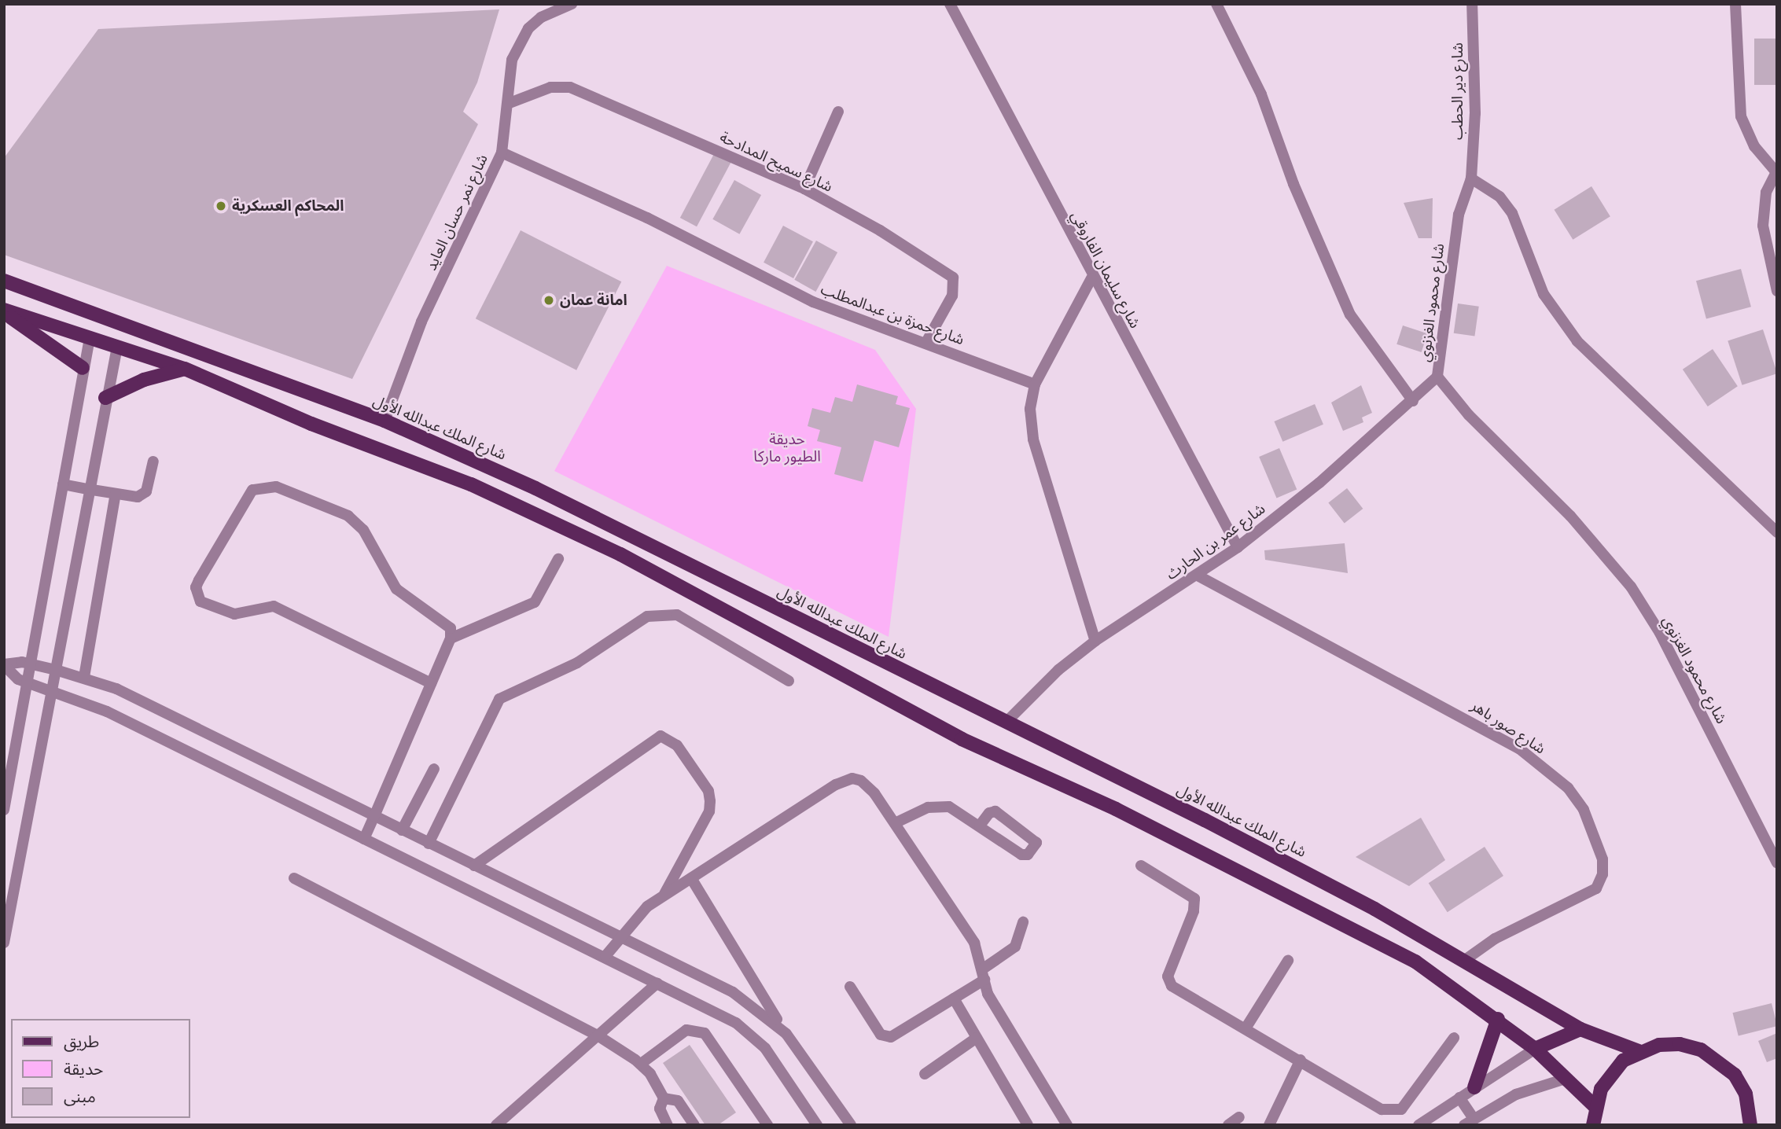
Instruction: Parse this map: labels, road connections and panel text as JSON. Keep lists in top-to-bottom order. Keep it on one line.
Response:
{"streets":{"main road":["شارع الملك عبدالله الأول"],"street":["شارع دير الحطب","شارع سميح المدادحة","شارع نمر حسان العايد","شارع سليمان الفاروقي","شارع محمود الغزنوي","شارع حمزة بن عبدالمطلب","شارع عمر بن الحارث","شارع صور باهر"]},"crossings":[["شارع دير الحطب","شارع محمود الغزنوي"],["شارع سميح المدادحة","شارع نمر حسان العايد"],["شارع سميح المدادحة","شارع حمزة بن عبدالمطلب"],["شارع نمر حسان العايد","شارع حمزة بن عبدالمطلب"],["شارع نمر حسان العايد","شارع الملك عبدالله الأول"],["شارع سليمان الفاروقي","شارع عمر بن الحارث"],["شارع محمود الغزنوي","شارع عمر بن الحارث"],["شارع الملك عبدالله الأول","شارع عمر بن الحارث"],["شارع الملك عبدالله الأول","شارع صور باهر"],["شارع عمر بن الحارث","شارع صور باهر"]],"parks":["حديقة الطيور ماركا"],"places":["المحاكم العسكرية","امانة عمان"],"legend":["طريق","حديقة","مبنى"]}
